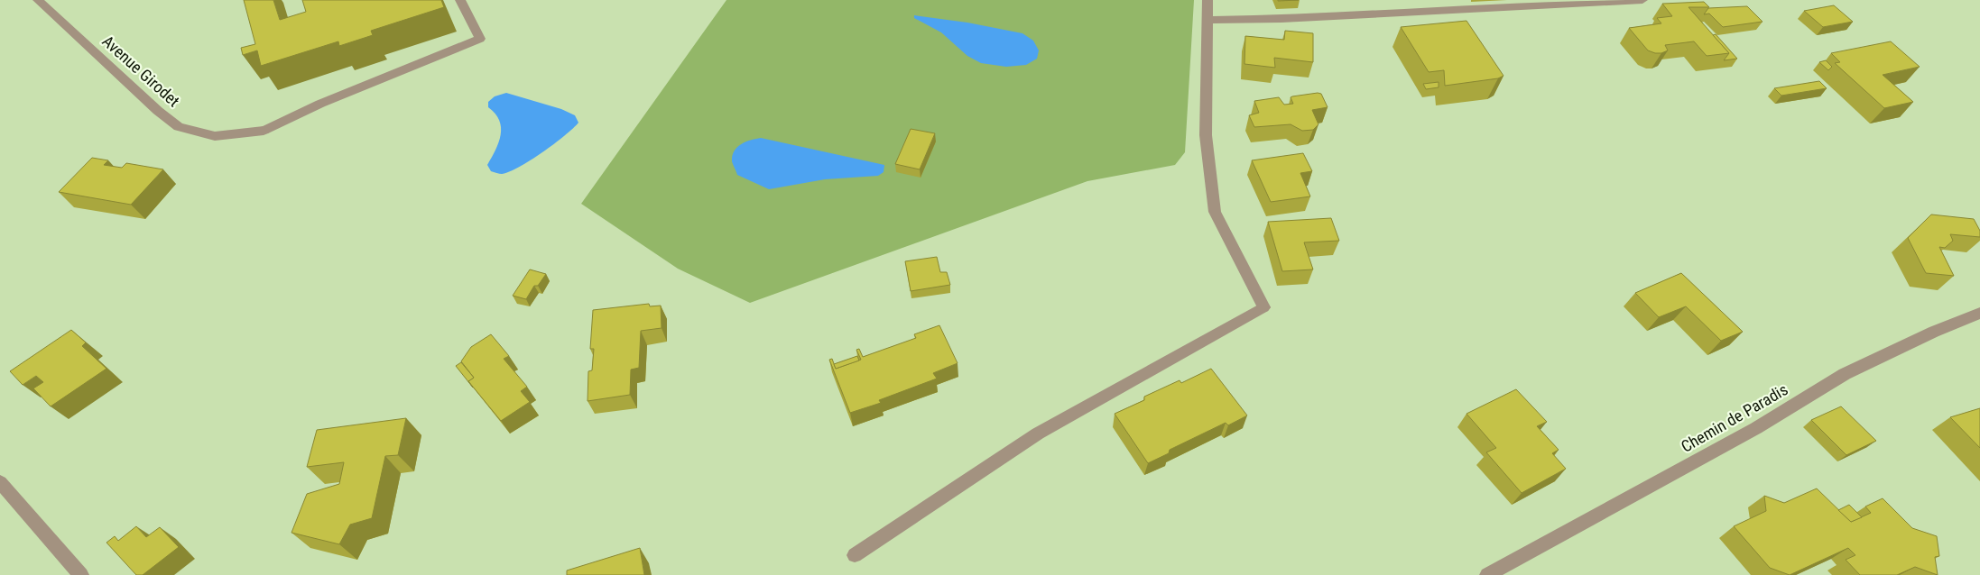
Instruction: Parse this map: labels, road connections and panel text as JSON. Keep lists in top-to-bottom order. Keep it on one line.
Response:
{"streets":{"street":["Avenue Girodet","Chemin de Paradis"]}}
